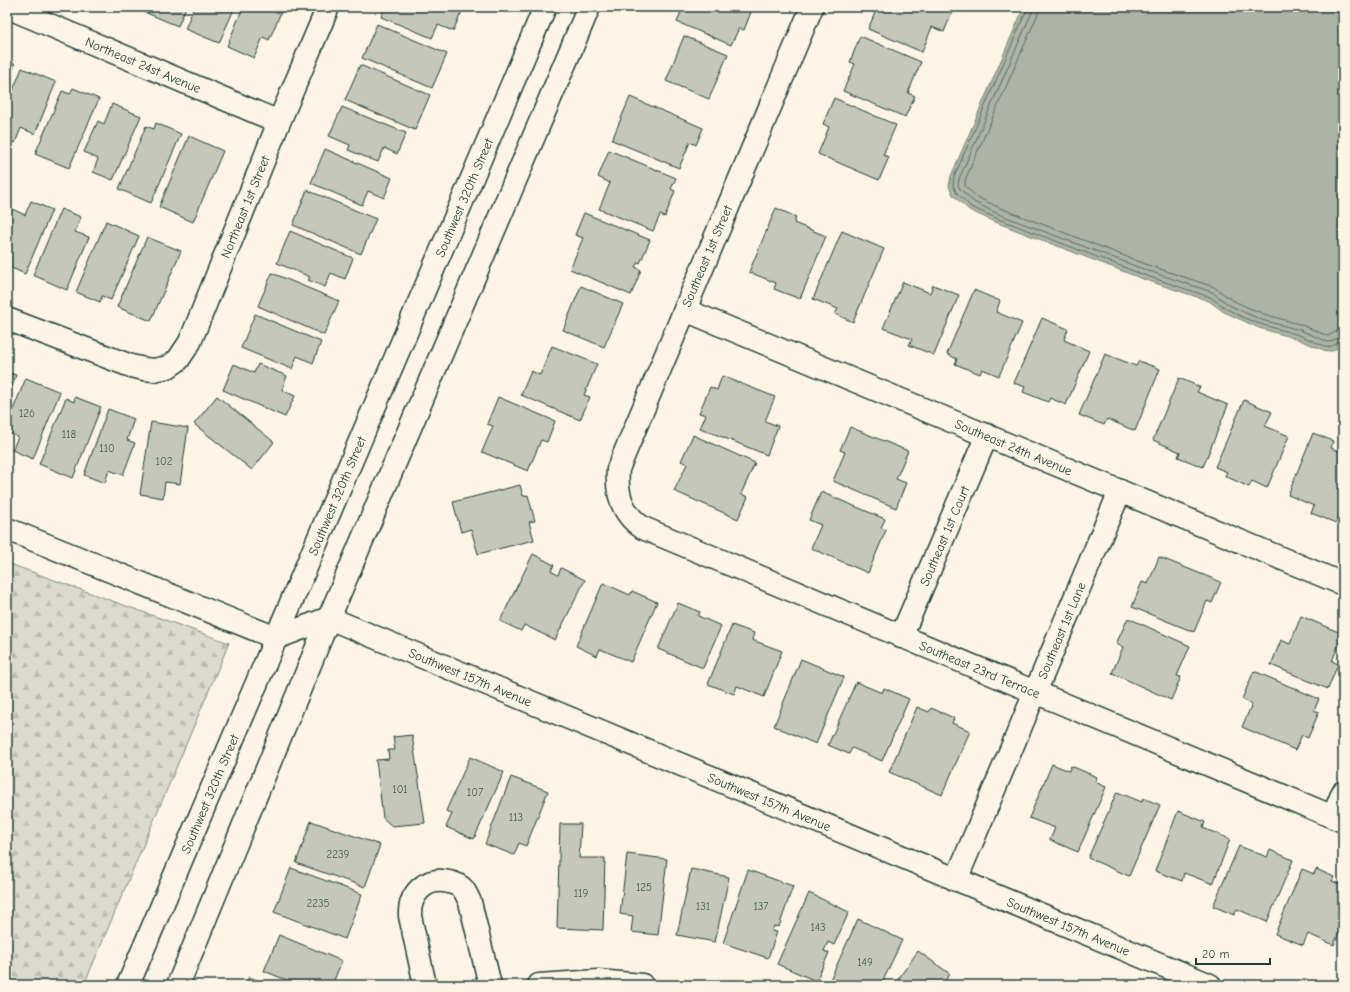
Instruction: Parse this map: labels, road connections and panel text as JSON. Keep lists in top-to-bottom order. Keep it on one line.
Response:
{"streets":{"street":["Northeast 24st Avenue","Southwest 320th Street","Northeast 1st Street","Southeast 1st Street","Southeast 24th Avenue","Southeast 1st Court","Southeast 1st Lane","Southeast 23rd Terrace","Southwest 157th Avenue"]},"crossings":[["Northeast 24st Avenue","Northeast 1st Street"],["Southeast 1st Street","Southeast 24th Avenue"],["Southeast 1st Street","Southeast 23rd Terrace"],["Southeast 24th Avenue","Southeast 1st Court"],["Southeast 24th Avenue","Southeast 1st Lane"],["Southeast 1st Court","Southeast 23rd Terrace"],["Southeast 1st Lane","Southeast 23rd Terrace"],["Southeast 1st Lane","Southwest 157th Avenue"]],"house_numbers":["126","118","110","102","101","107","113","2239","125","119","2235","131","137","143","149"],"scale_bar":"20 m"}
